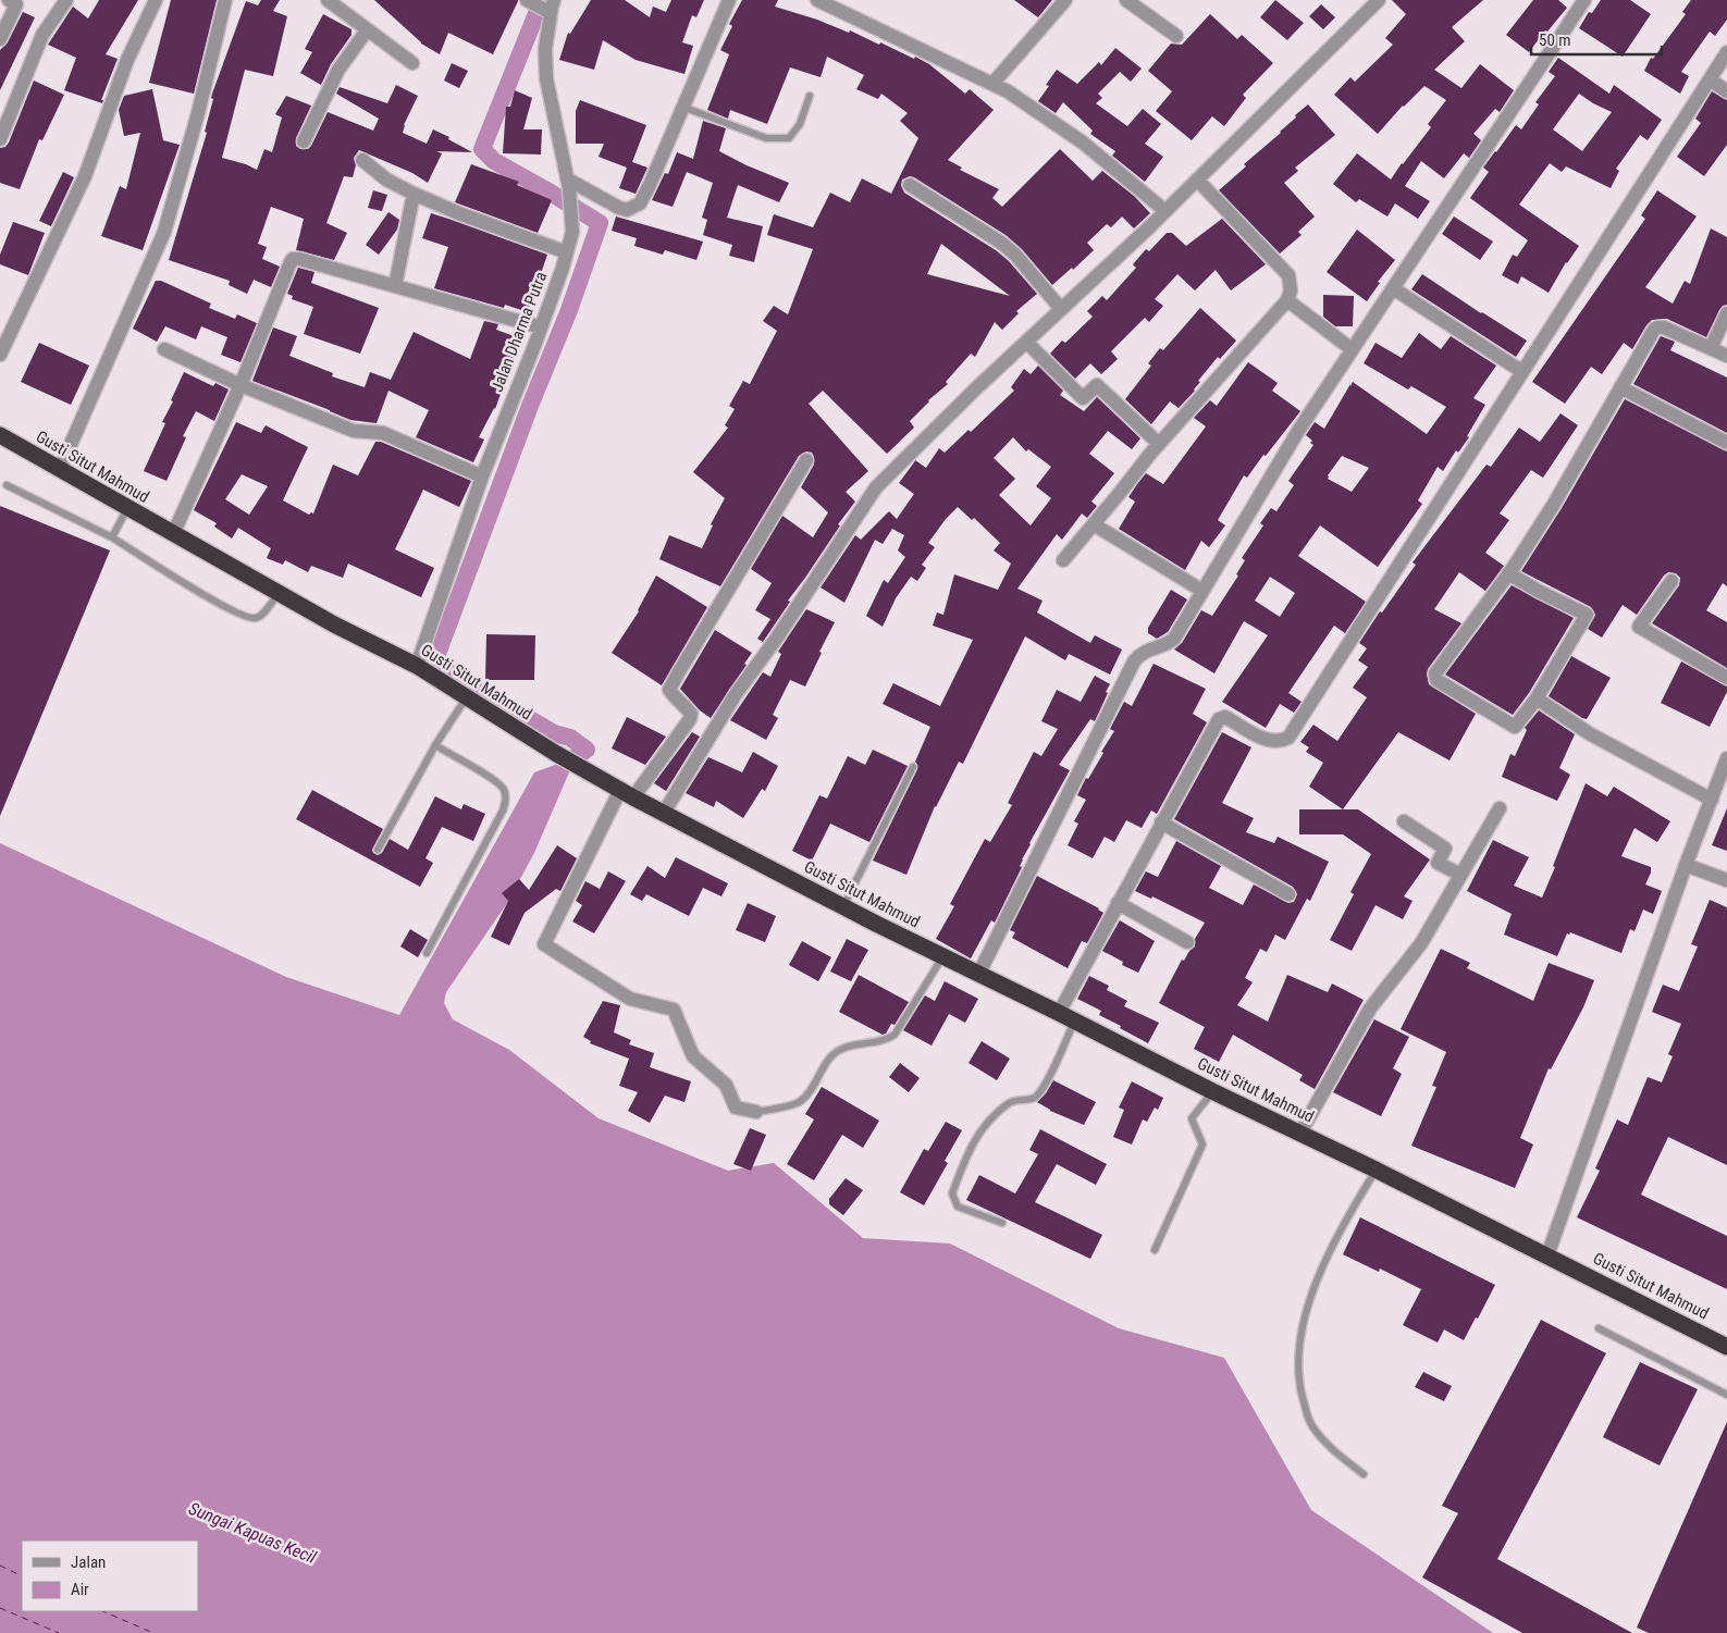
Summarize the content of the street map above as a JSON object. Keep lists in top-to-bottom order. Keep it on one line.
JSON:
{"streets":{"highway":["Gusti Situt Mahmud"],"street":["Jalan Dharma Putra"]},"crossings":[["Jalan Dharma Putra","Gusti Situt Mahmud"]],"water":["Sungai Kapuas Kecil"],"legend":["Jalan","Air"],"scale_bar":"50 m"}
